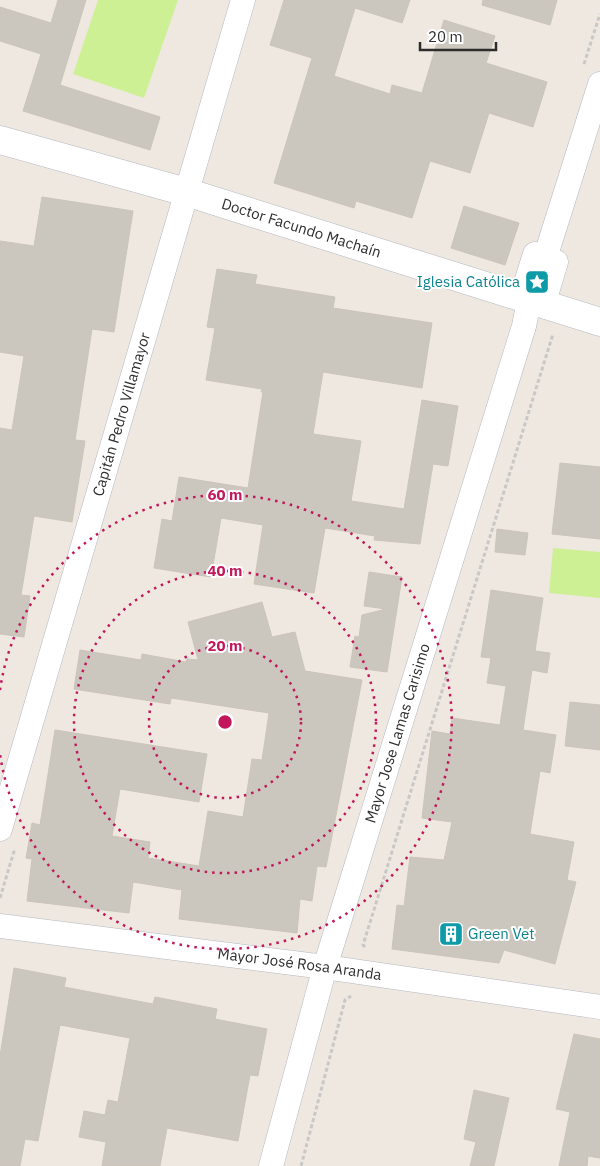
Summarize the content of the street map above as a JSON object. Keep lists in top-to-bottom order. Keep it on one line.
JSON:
{"streets":{"main road":["Doctor Facundo Machaín"],"street":["Capitán Pedro Villamayor","Mayor Jose Lamas Carisimo","Mayor José Rosa Aranda"]},"crossings":[["Doctor Facundo Machaín","Capitán Pedro Villamayor"],["Doctor Facundo Machaín","Mayor Jose Lamas Carisimo"],["Mayor Jose Lamas Carisimo","Mayor José Rosa Aranda"]],"places":{"place":["Iglesia Católica"],"building":["Green Vet"]},"scale_bar":"20 m","rings":["60 m","40 m","20 m"]}
